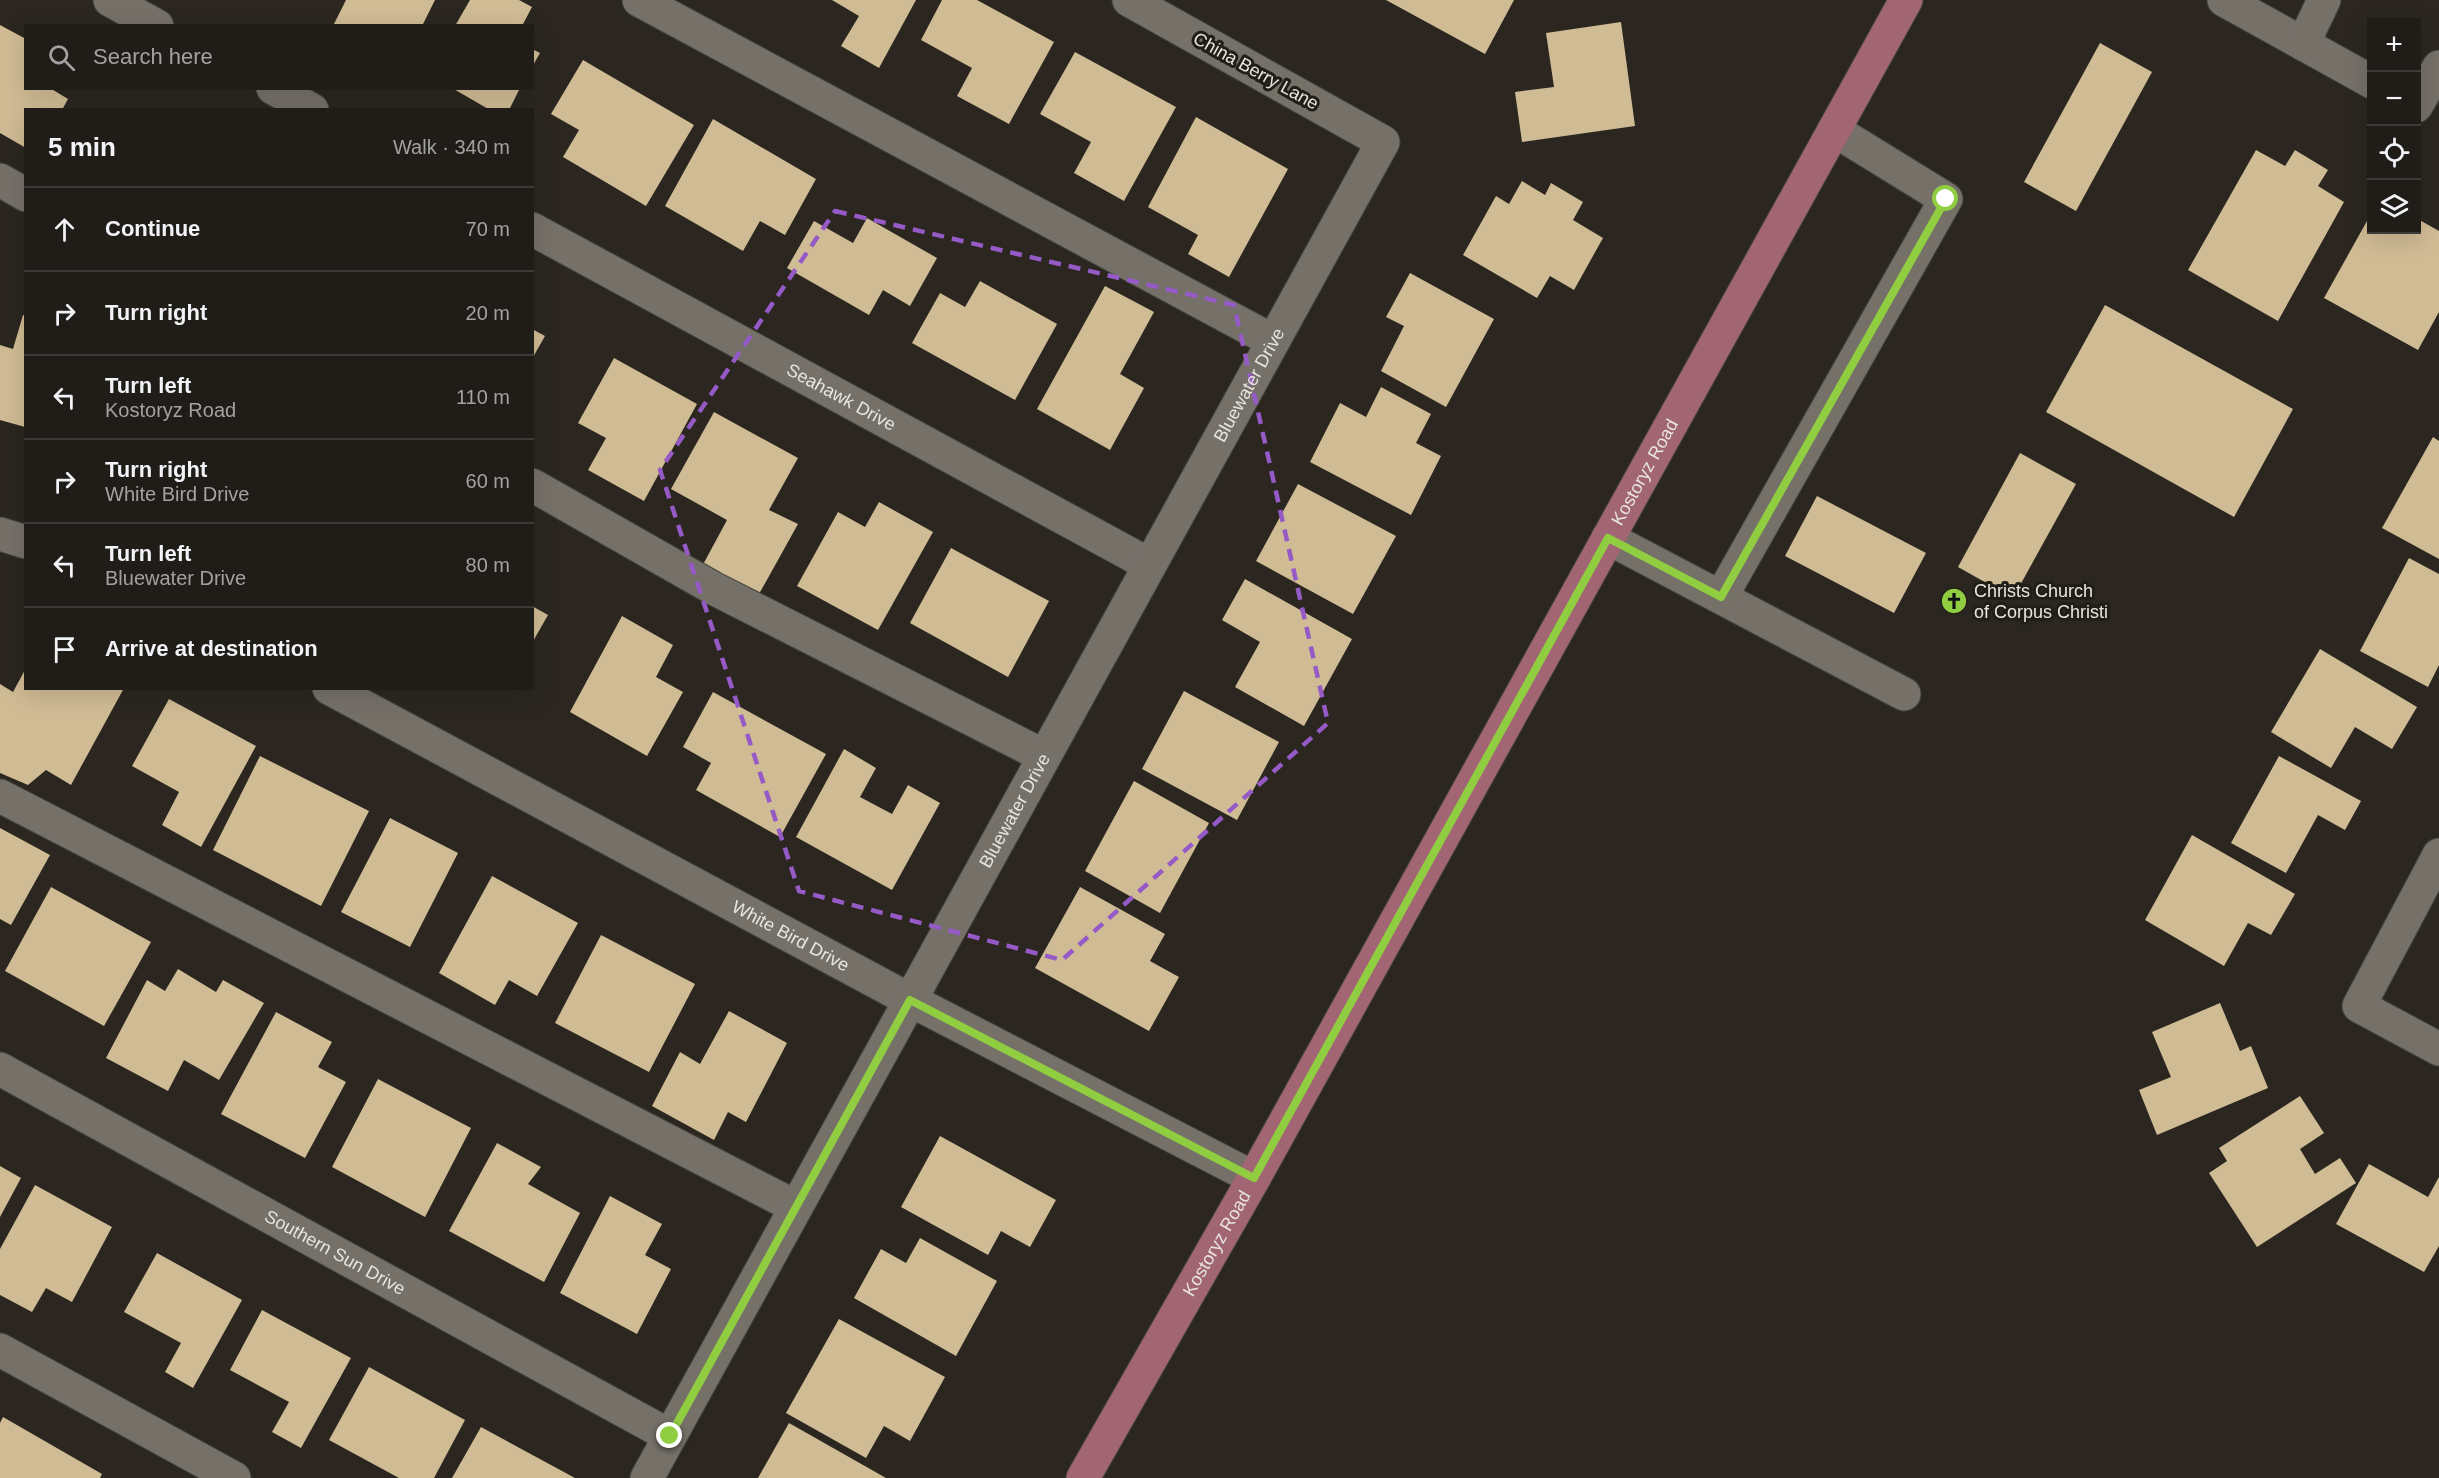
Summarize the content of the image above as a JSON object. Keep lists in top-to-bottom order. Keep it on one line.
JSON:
{"streets":{"main road":["Kostoryz Road"],"street":["China Berry Lane","Bluewater Drive","Seahawk Drive","White Bird Drive","Southern Sun Drive"]},"crossings":[["China Berry Lane","Bluewater Drive"],["Bluewater Drive","Seahawk Drive"],["Bluewater Drive","White Bird Drive"],["Bluewater Drive","Southern Sun Drive"],["Kostoryz Road","White Bird Drive"]],"places":{"church":["Christs Church of Corpus Christi"]},"page":{"map_buttons":["+","−"],"search":"Search here","heading":["5 min","Walk · 340 m"],"list":[["Continue","70 m"],["Turn right","20 m"],["Turn left","Kostoryz Road","110 m"],["Turn right","White Bird Drive","60 m"],["Turn left","Bluewater Drive","80 m"],"Arrive at destination"]}}
